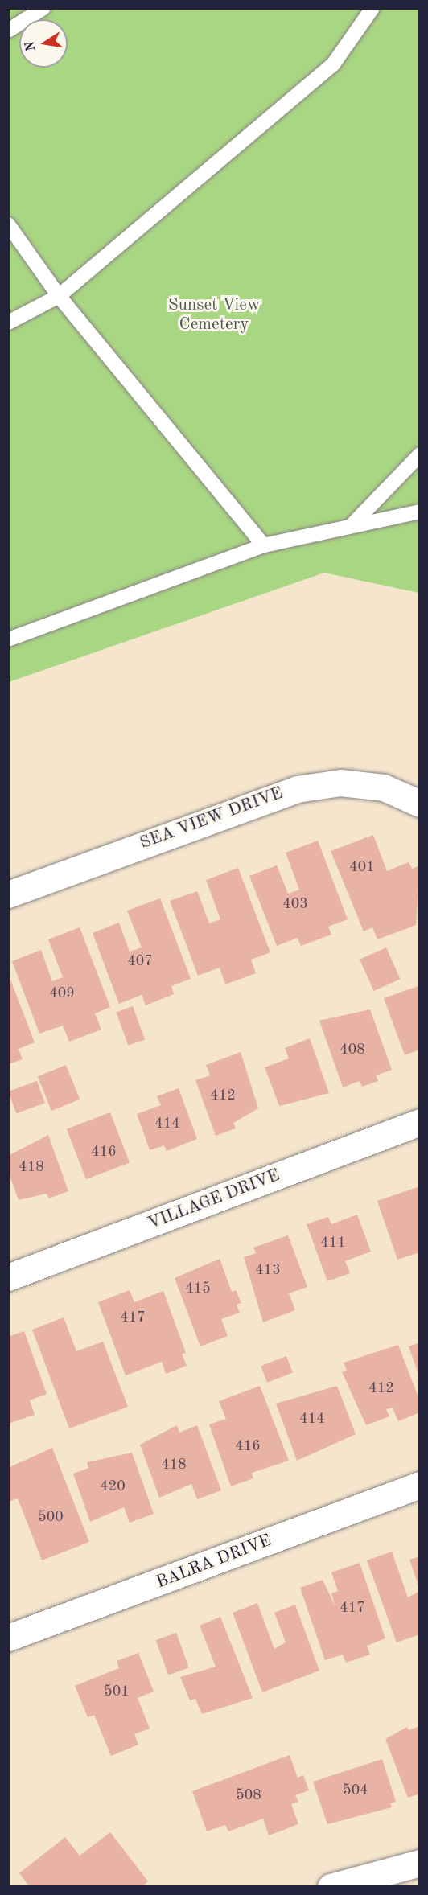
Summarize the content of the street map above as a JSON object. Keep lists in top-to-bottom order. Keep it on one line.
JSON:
{"streets":{"street":["SEA VIEW DRIVE","VILLAGE DRIVE","BALRA DRIVE"]},"parks":["Sunset View Cemetery"],"house_numbers":["401","403","407","409","408","412","414","416","418","411","413","415","417","412","414","416","418","420","500","417","501","504","508"],"north":"left"}
